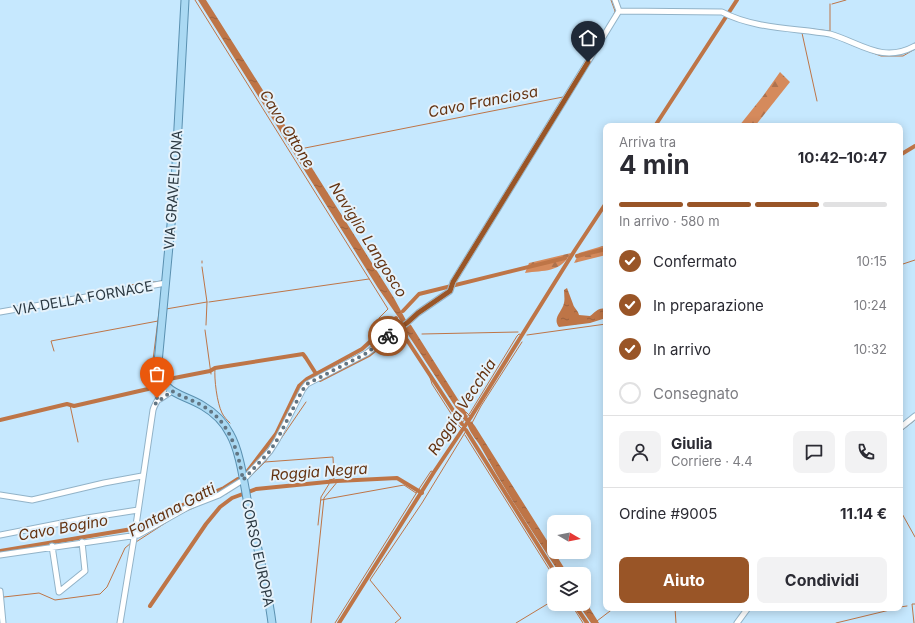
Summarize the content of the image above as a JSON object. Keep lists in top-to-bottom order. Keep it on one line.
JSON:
{"streets":{"main road":["VIA GRAVELLONA","CORSO EUROPA"],"street":["VIA DELLA FORNACE"]},"crossings":[["VIA GRAVELLONA","VIA DELLA FORNACE"],["VIA GRAVELLONA","CORSO EUROPA"]],"water":["Cavo Franciosa","Cavo Ottone","Naviglio Langosco","Roggia Vecchia","Roggia Negra","Fontana Gatti","Cavo Bogino"],"north":"right","page":{"heading":["4 min","Arriva tra","10:42–10:47"],"panel":["Giulia","Corriere · 4.4","Ordine #9005","11.14 €"],"bar":"In arrivo · 580 m","list":[["Confermato","10:15"],["In preparazione","10:24"],["In arrivo","10:32"],"Consegnato"],"buttons":["Aiuto","Condividi"]}}
